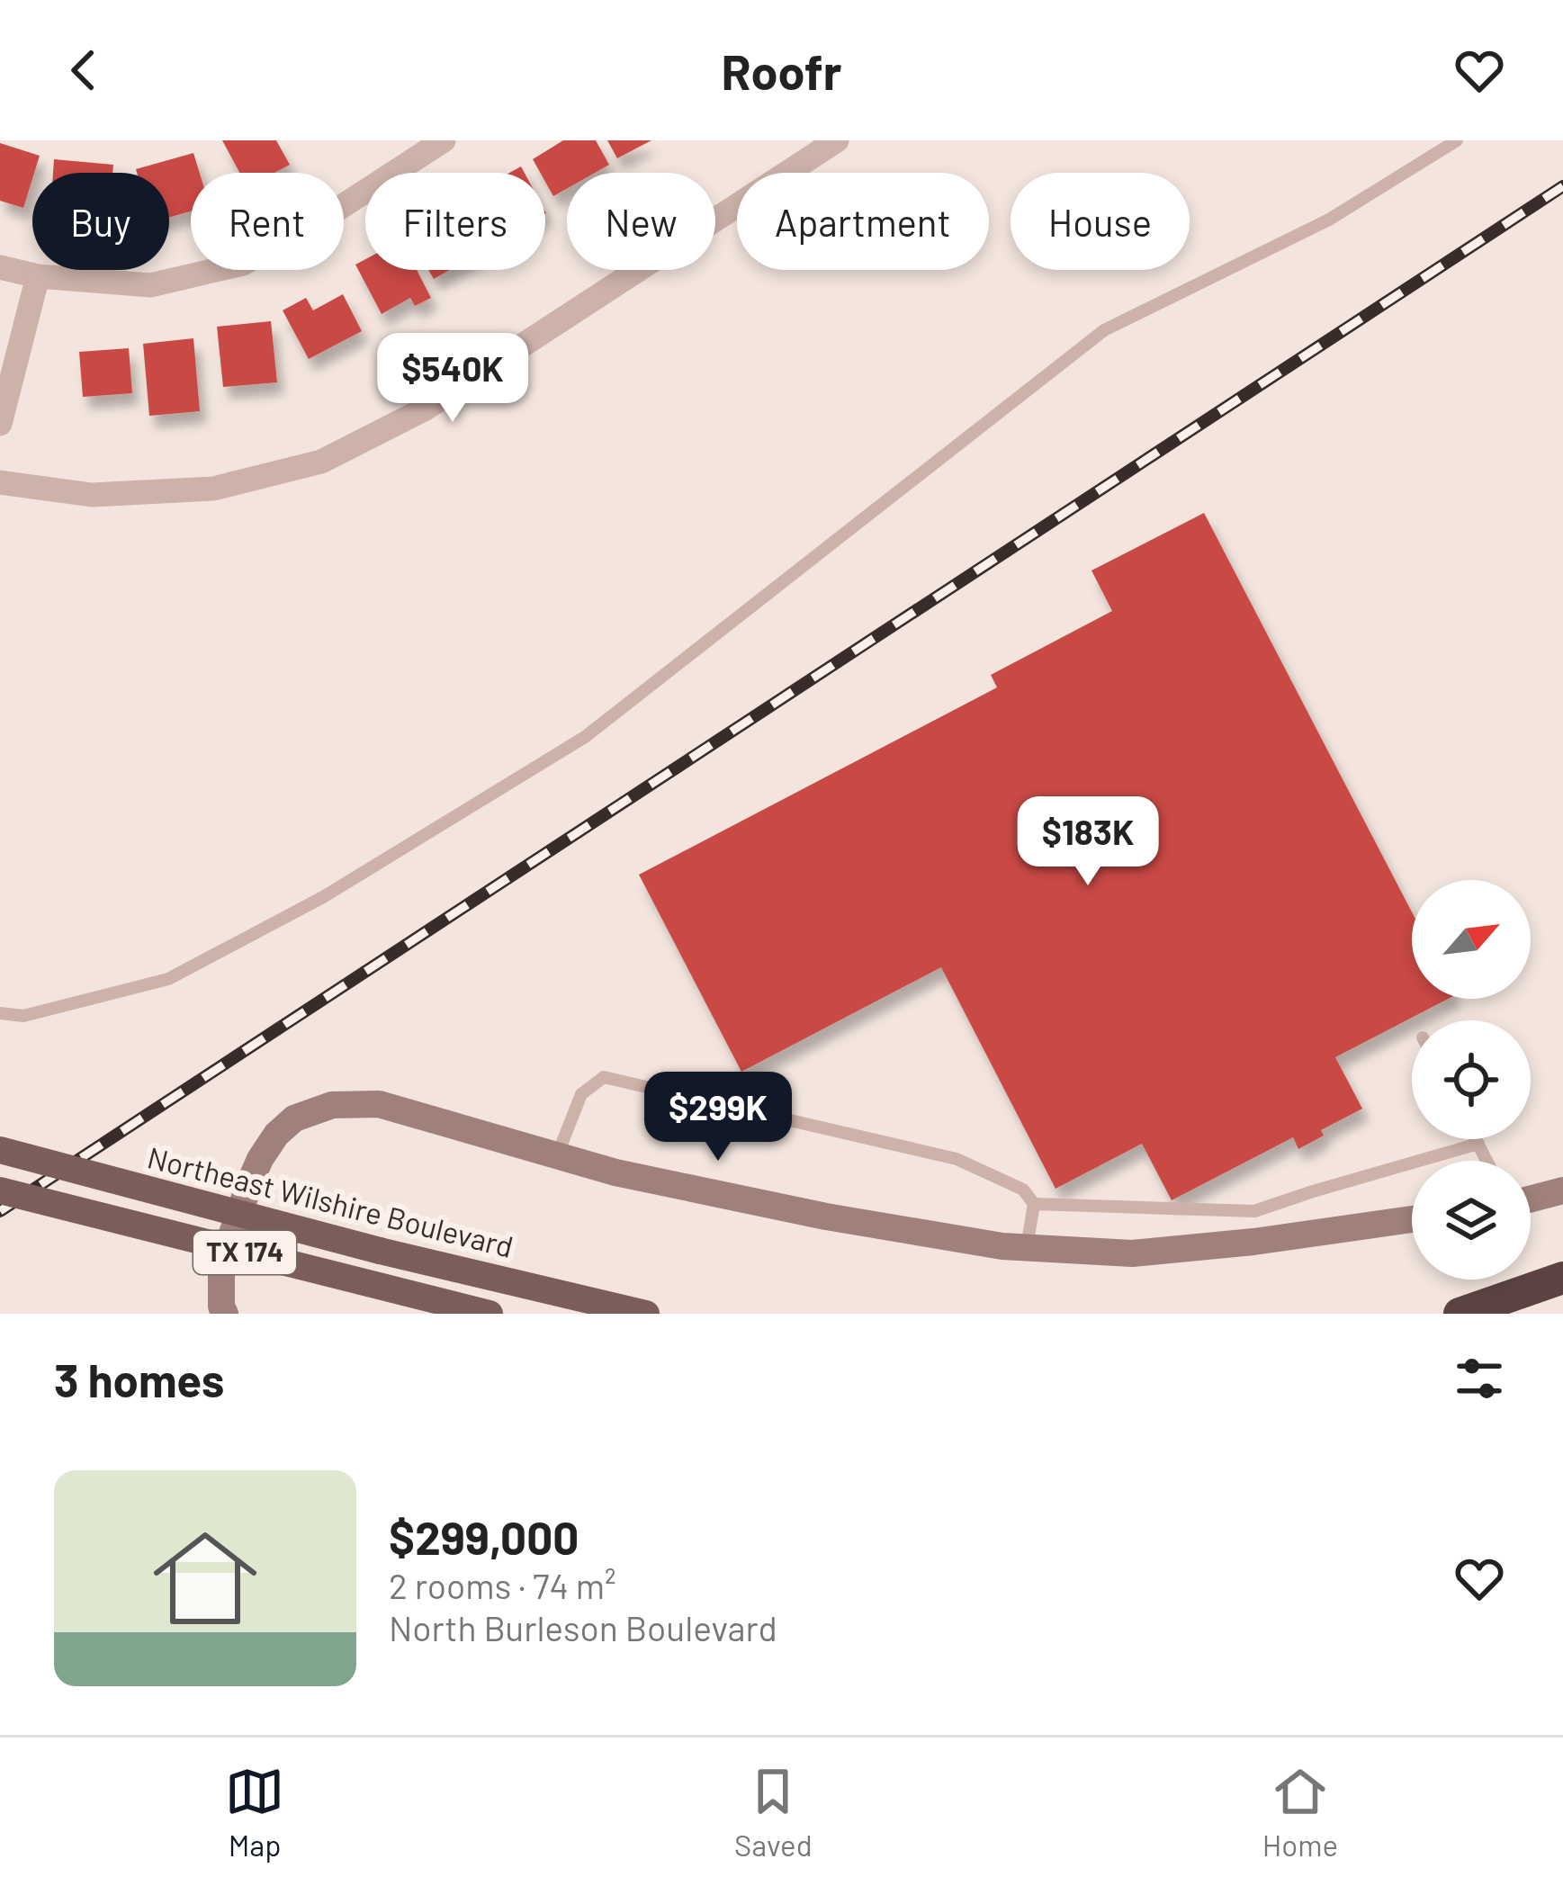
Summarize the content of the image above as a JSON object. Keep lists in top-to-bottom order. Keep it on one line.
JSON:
{"streets":{"main road":["Northeast Wilshire Boulevard","TX 174"]},"north":"top right","page":{"header":"Roofr","chip":["Buy","Rent","Filters","New","Apartment","House"],"price":["$540K","$183K","$299K"],"heading":"3 homes","list":[{"name":"$299,000","note":"2 rooms · 74 m² · North Burleson Boulevard"}],"tabs":["Map","Saved","Home"]}}
